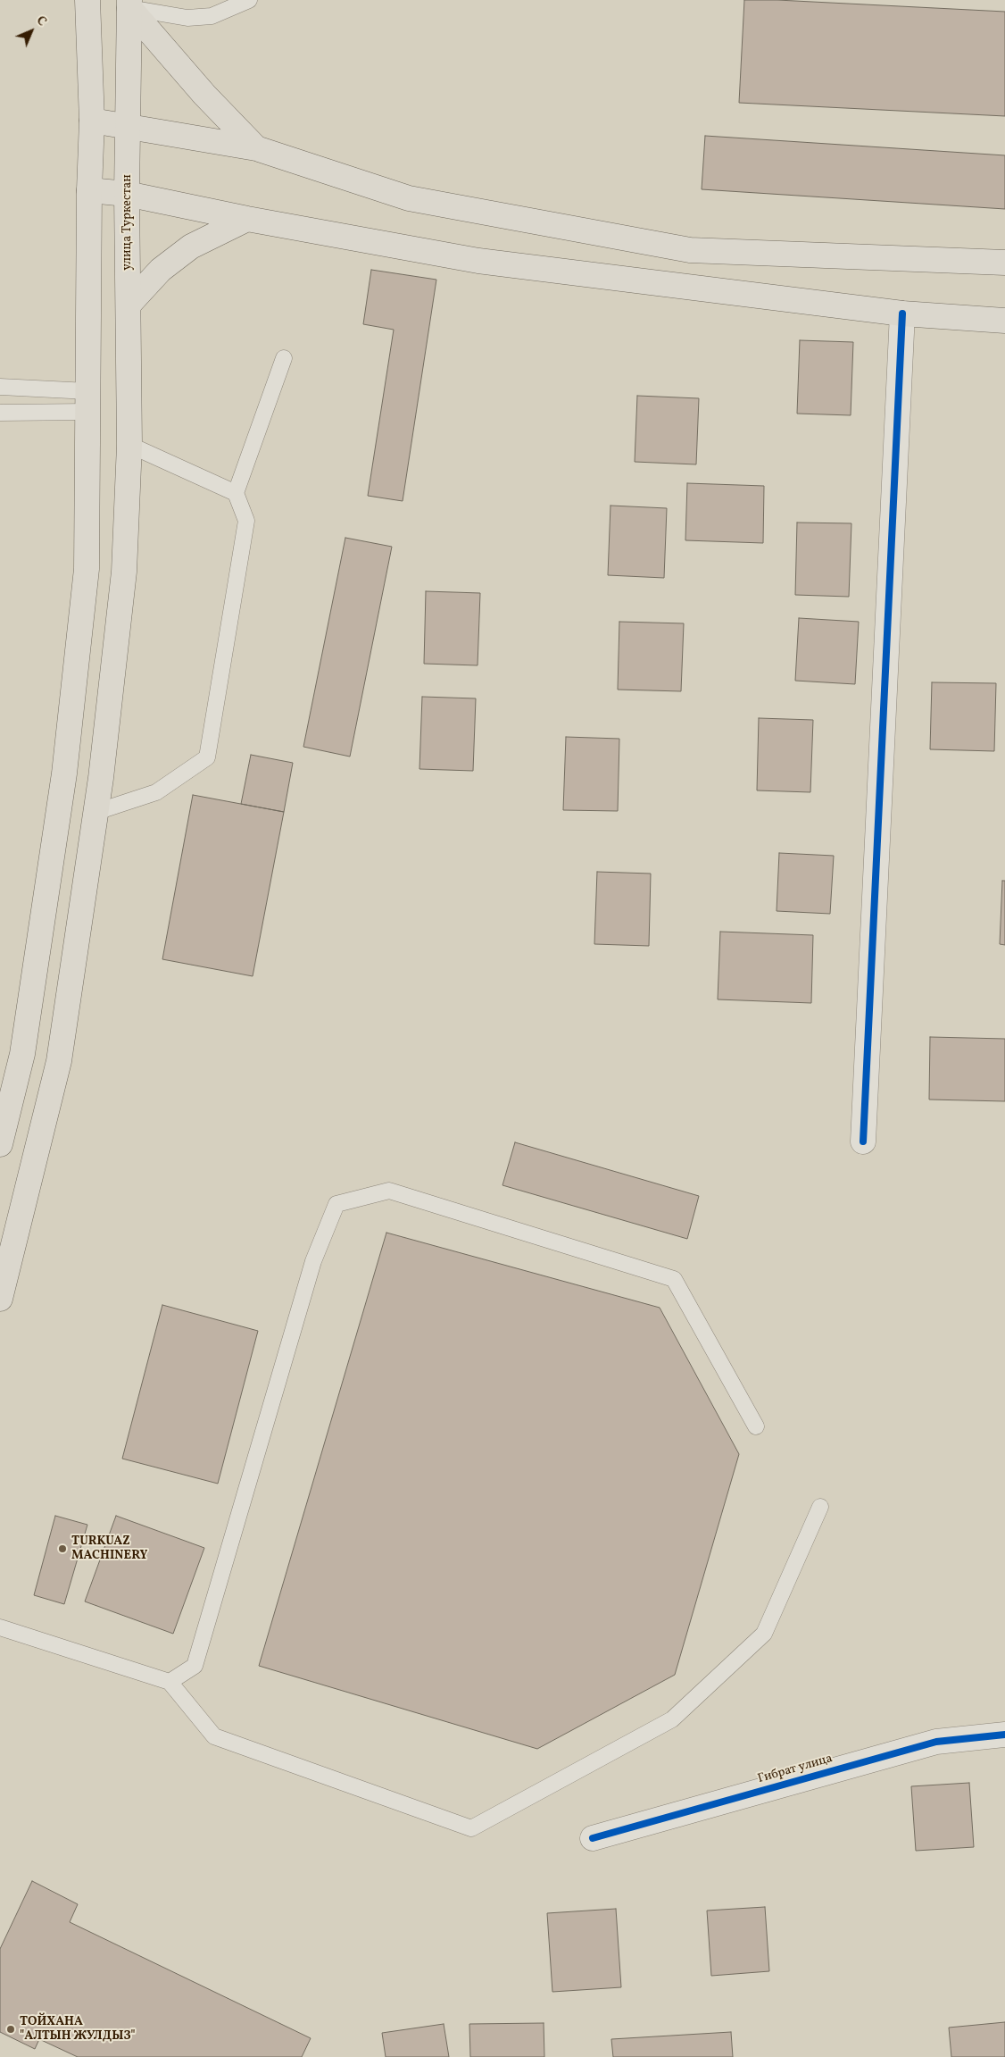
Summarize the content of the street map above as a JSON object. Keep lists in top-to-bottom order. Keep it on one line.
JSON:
{"streets":{"main road":["улица Туркестан"],"street":["Гибрат улица"]},"places":["TURKUAZ MACHINERY","ТОЙХАНА \"АЛТЫН ЖУЛДЫЗ\""],"north":"top right"}
